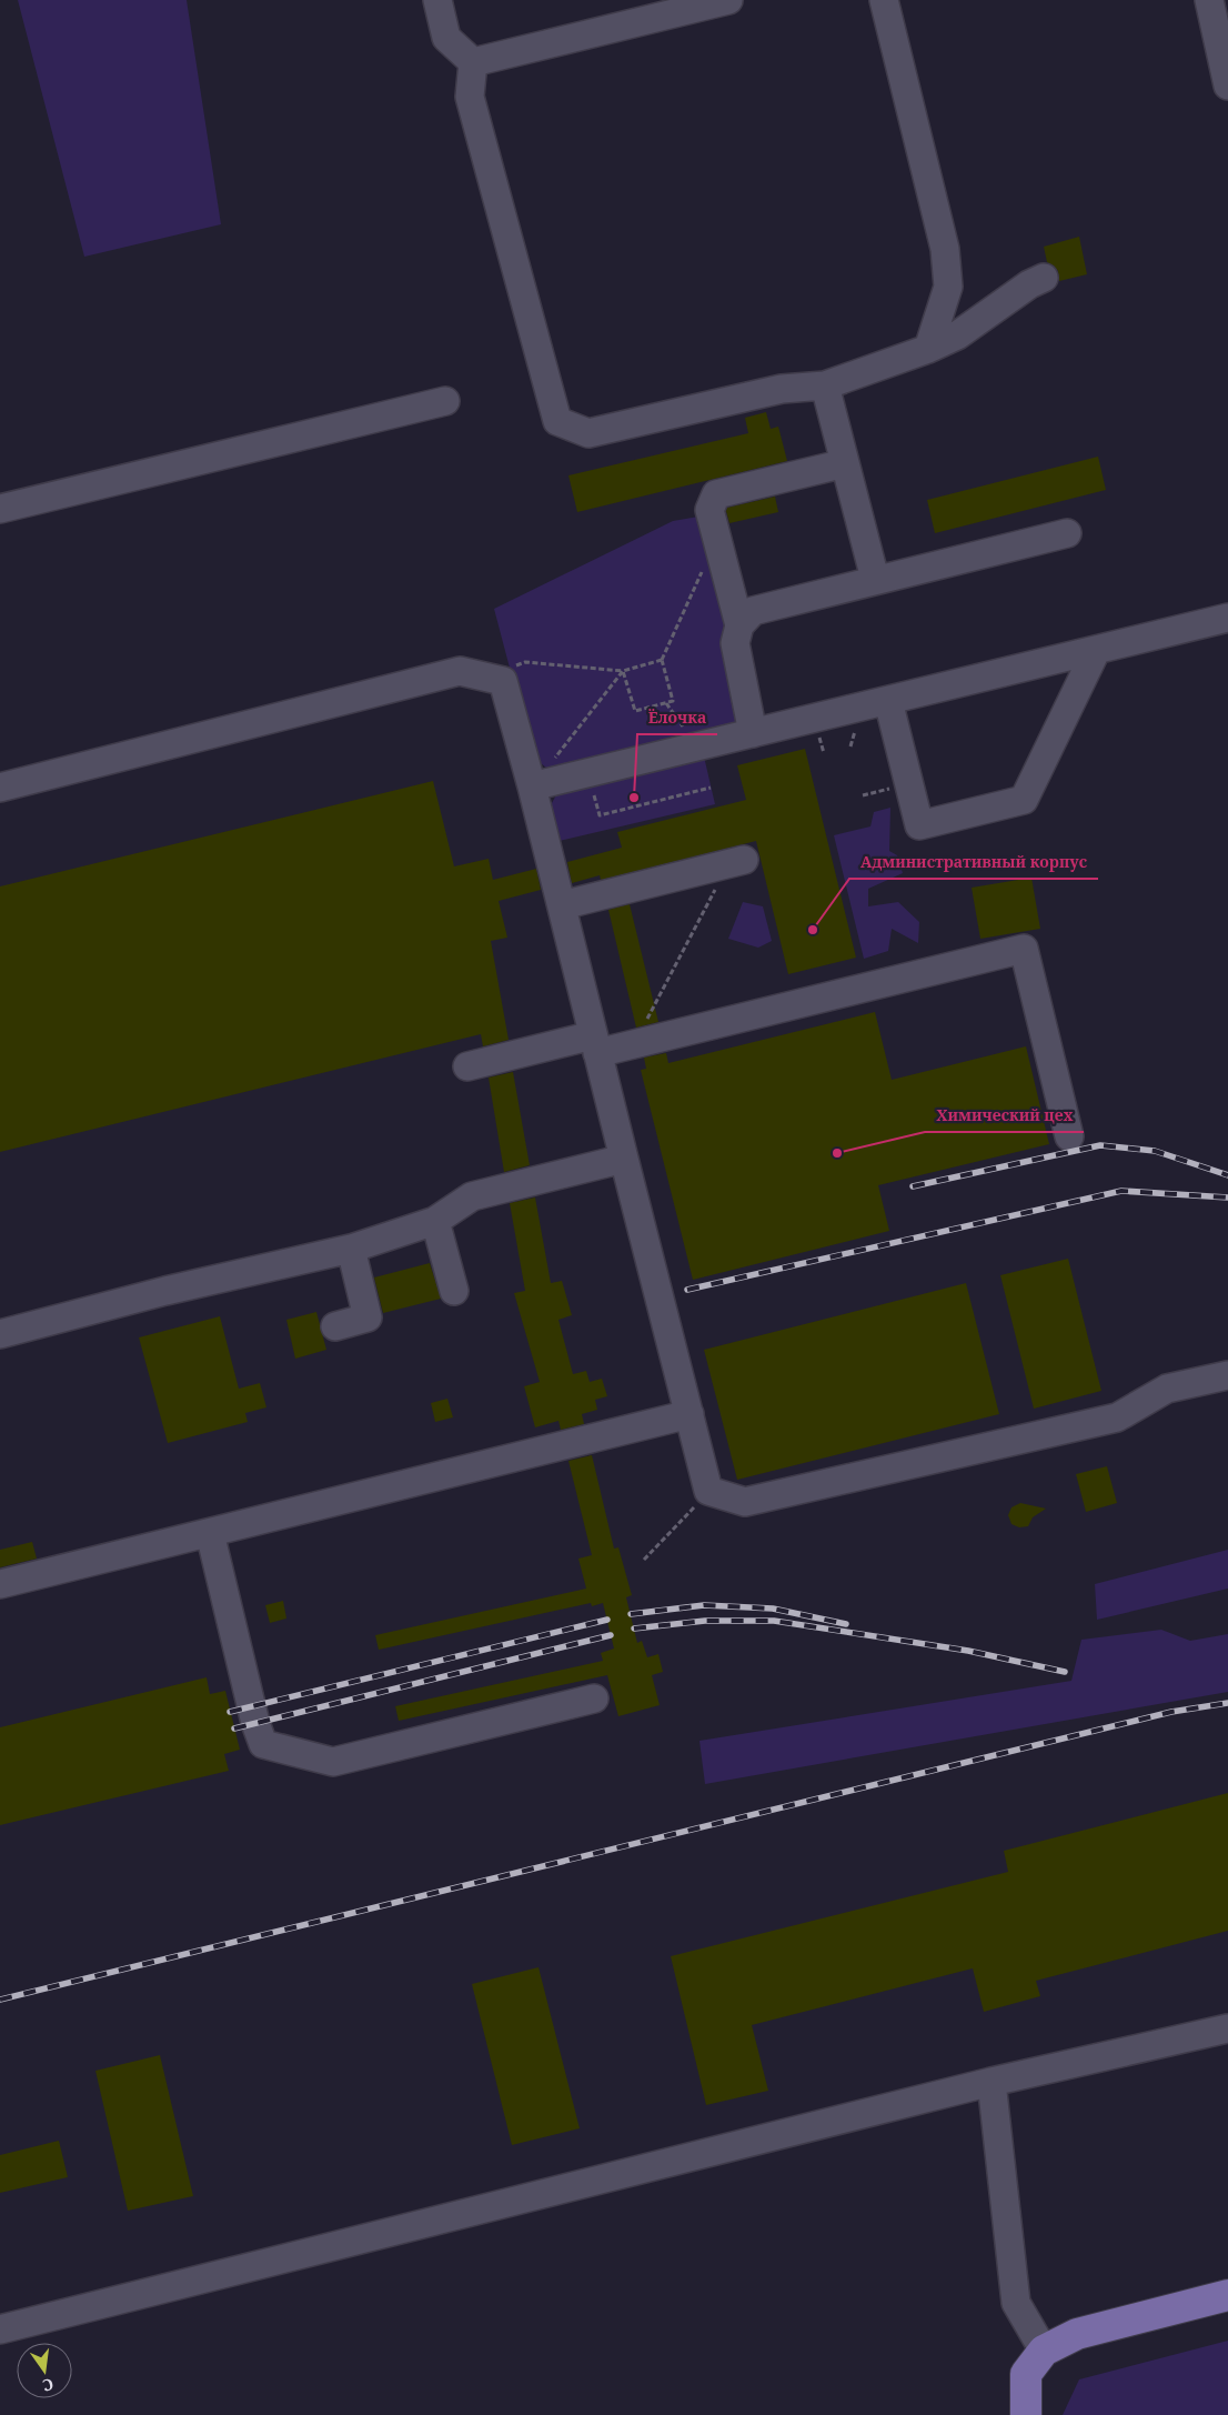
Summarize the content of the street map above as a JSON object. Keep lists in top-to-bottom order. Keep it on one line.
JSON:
{"places":["Ёлочка","Административный корпус","Химический цех"],"north":"bottom"}
